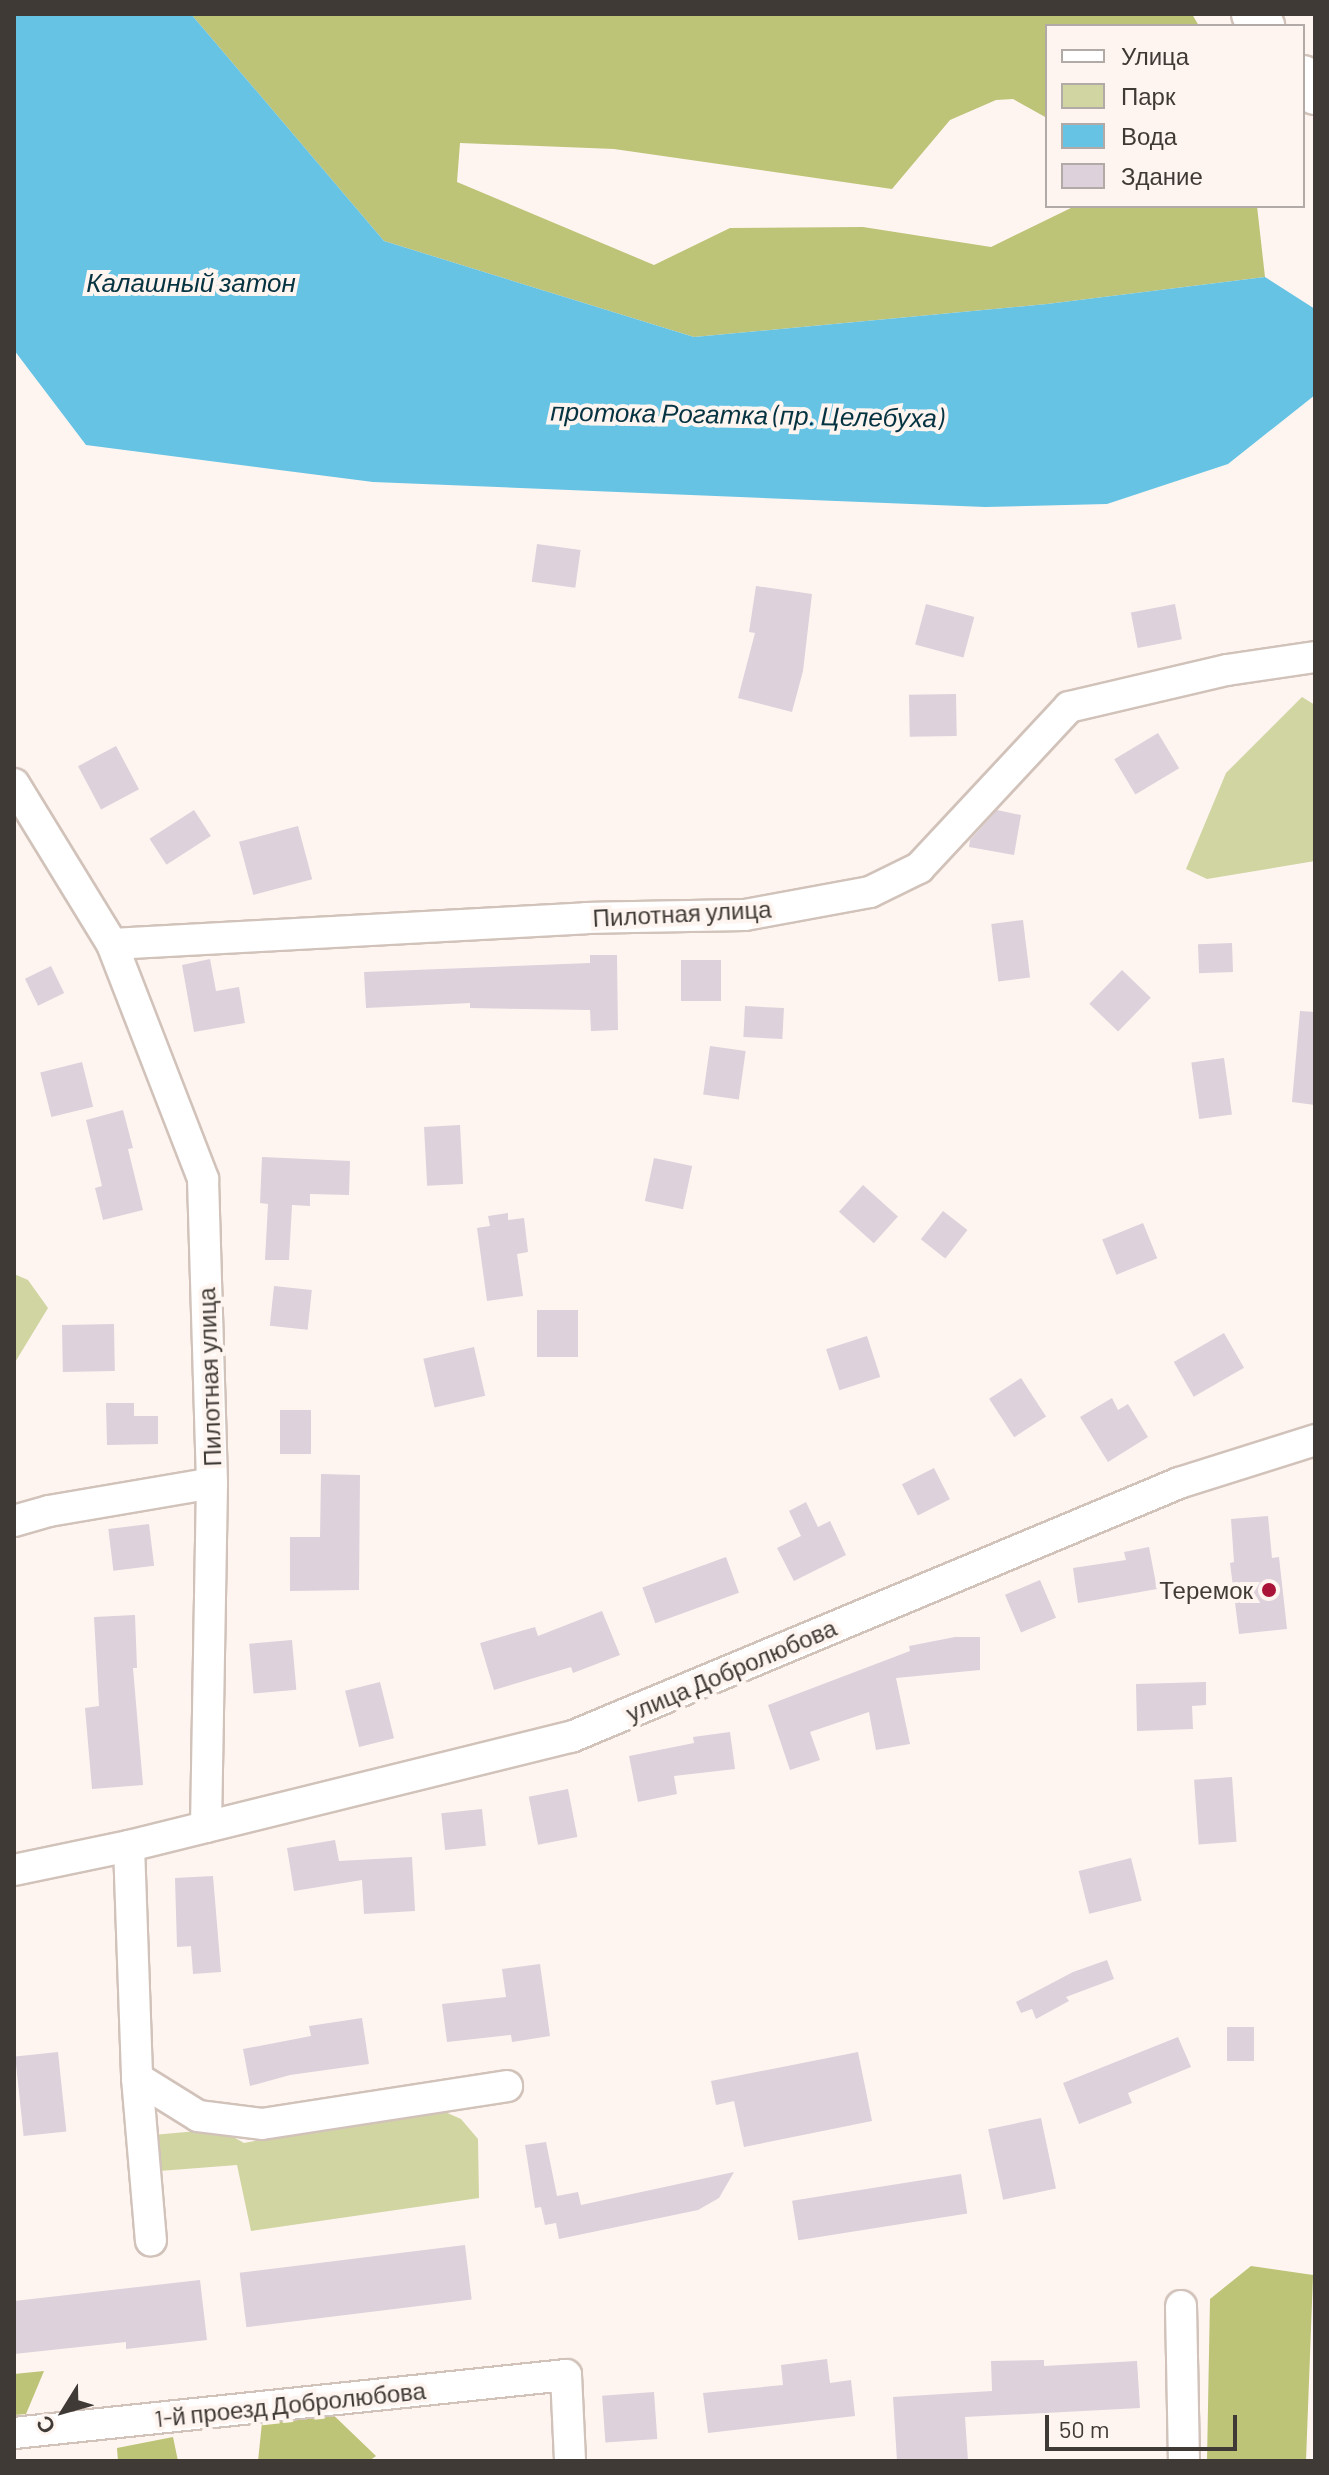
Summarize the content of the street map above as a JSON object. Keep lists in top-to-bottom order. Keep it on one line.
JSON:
{"streets":{"street":["Пилотная улица","улица Добролюбова","1-й проезд Добролюбова"]},"crossings":[["Пилотная улица","улица Добролюбова"]],"water":["Калашный затон","протока Рогатка (пр. Целебуха)"],"places":["Теремок"],"legend":["Улица","Парк","Вода","Здание"],"scale_bar":"50 m","north":"bottom left"}
